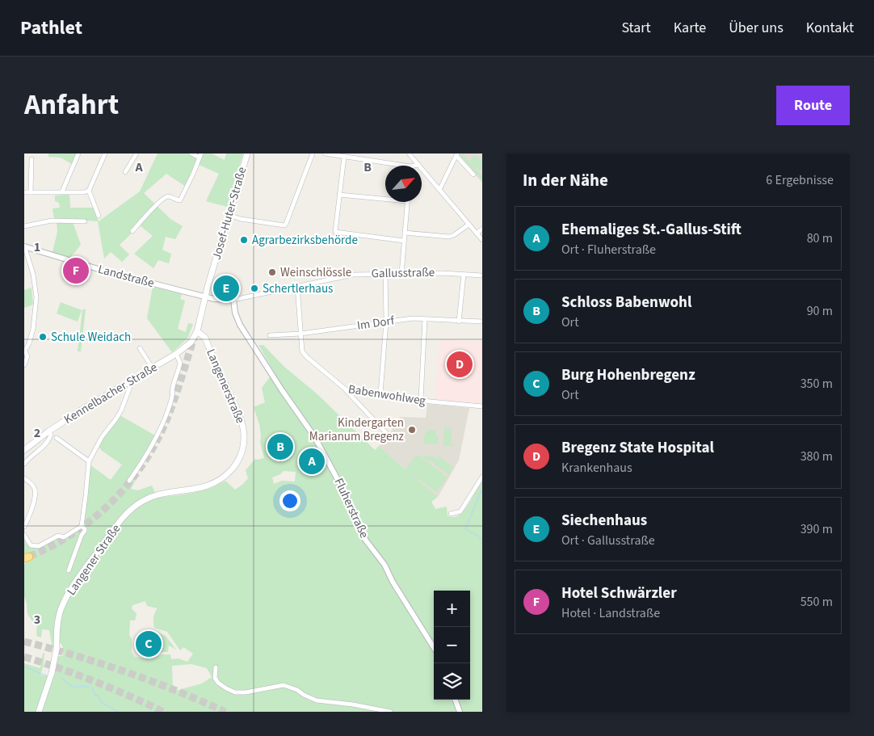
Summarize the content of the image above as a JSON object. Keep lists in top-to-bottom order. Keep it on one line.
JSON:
{"streets":{"main road":["Josef-Huter-Straße","Langenerstraße","Kennelbacher Straße","Langener Straße"],"street":["Gallusstraße","Landstraße","Im Dorf","Babenwohlweg","Fluherstraße"]},"crossings":[["Josef-Huter-Straße","Gallusstraße"],["Josef-Huter-Straße","Landstraße"],["Gallusstraße","Landstraße"],["Gallusstraße","Fluherstraße"],["Im Dorf","Babenwohlweg"],["Langenerstraße","Kennelbacher Straße"],["Langenerstraße","Langener Straße"]],"places":["Agrarbezirksbehörde","Weinschlössle","Schertlerhaus","Schule Weidach","Kindergarten Marianum Bregenz"],"north":"top right","page":{"header":"Pathlet","nav":["Start","Karte","Über uns","Kontakt"],"title":"Anfahrt","buttons":"Route","heading":["In der Nähe","6 Ergebnisse"],"list":[{"mark":"A","name":"Ehemaliges St.-Gallus-Stift","note":"Ort · Fluherstraße","value":"80 m"},{"mark":"B","name":"Schloss Babenwohl","note":"Ort","value":"90 m"},{"mark":"C","name":"Burg Hohenbregenz","note":"Ort","value":"350 m"},{"mark":"D","name":"Bregenz State Hospital","note":"Krankenhaus","value":"380 m"},{"mark":"E","name":"Siechenhaus","note":"Ort · Gallusstraße","value":"390 m"},{"mark":"F","name":"Hotel Schwärzler","note":"Hotel · Landstraße","value":"550 m"}],"pins":["F","E","D","B","A","C"],"map_buttons":["+","−"]},"grid":{"columns":["A","B"],"rows":["1","2","3"]}}
